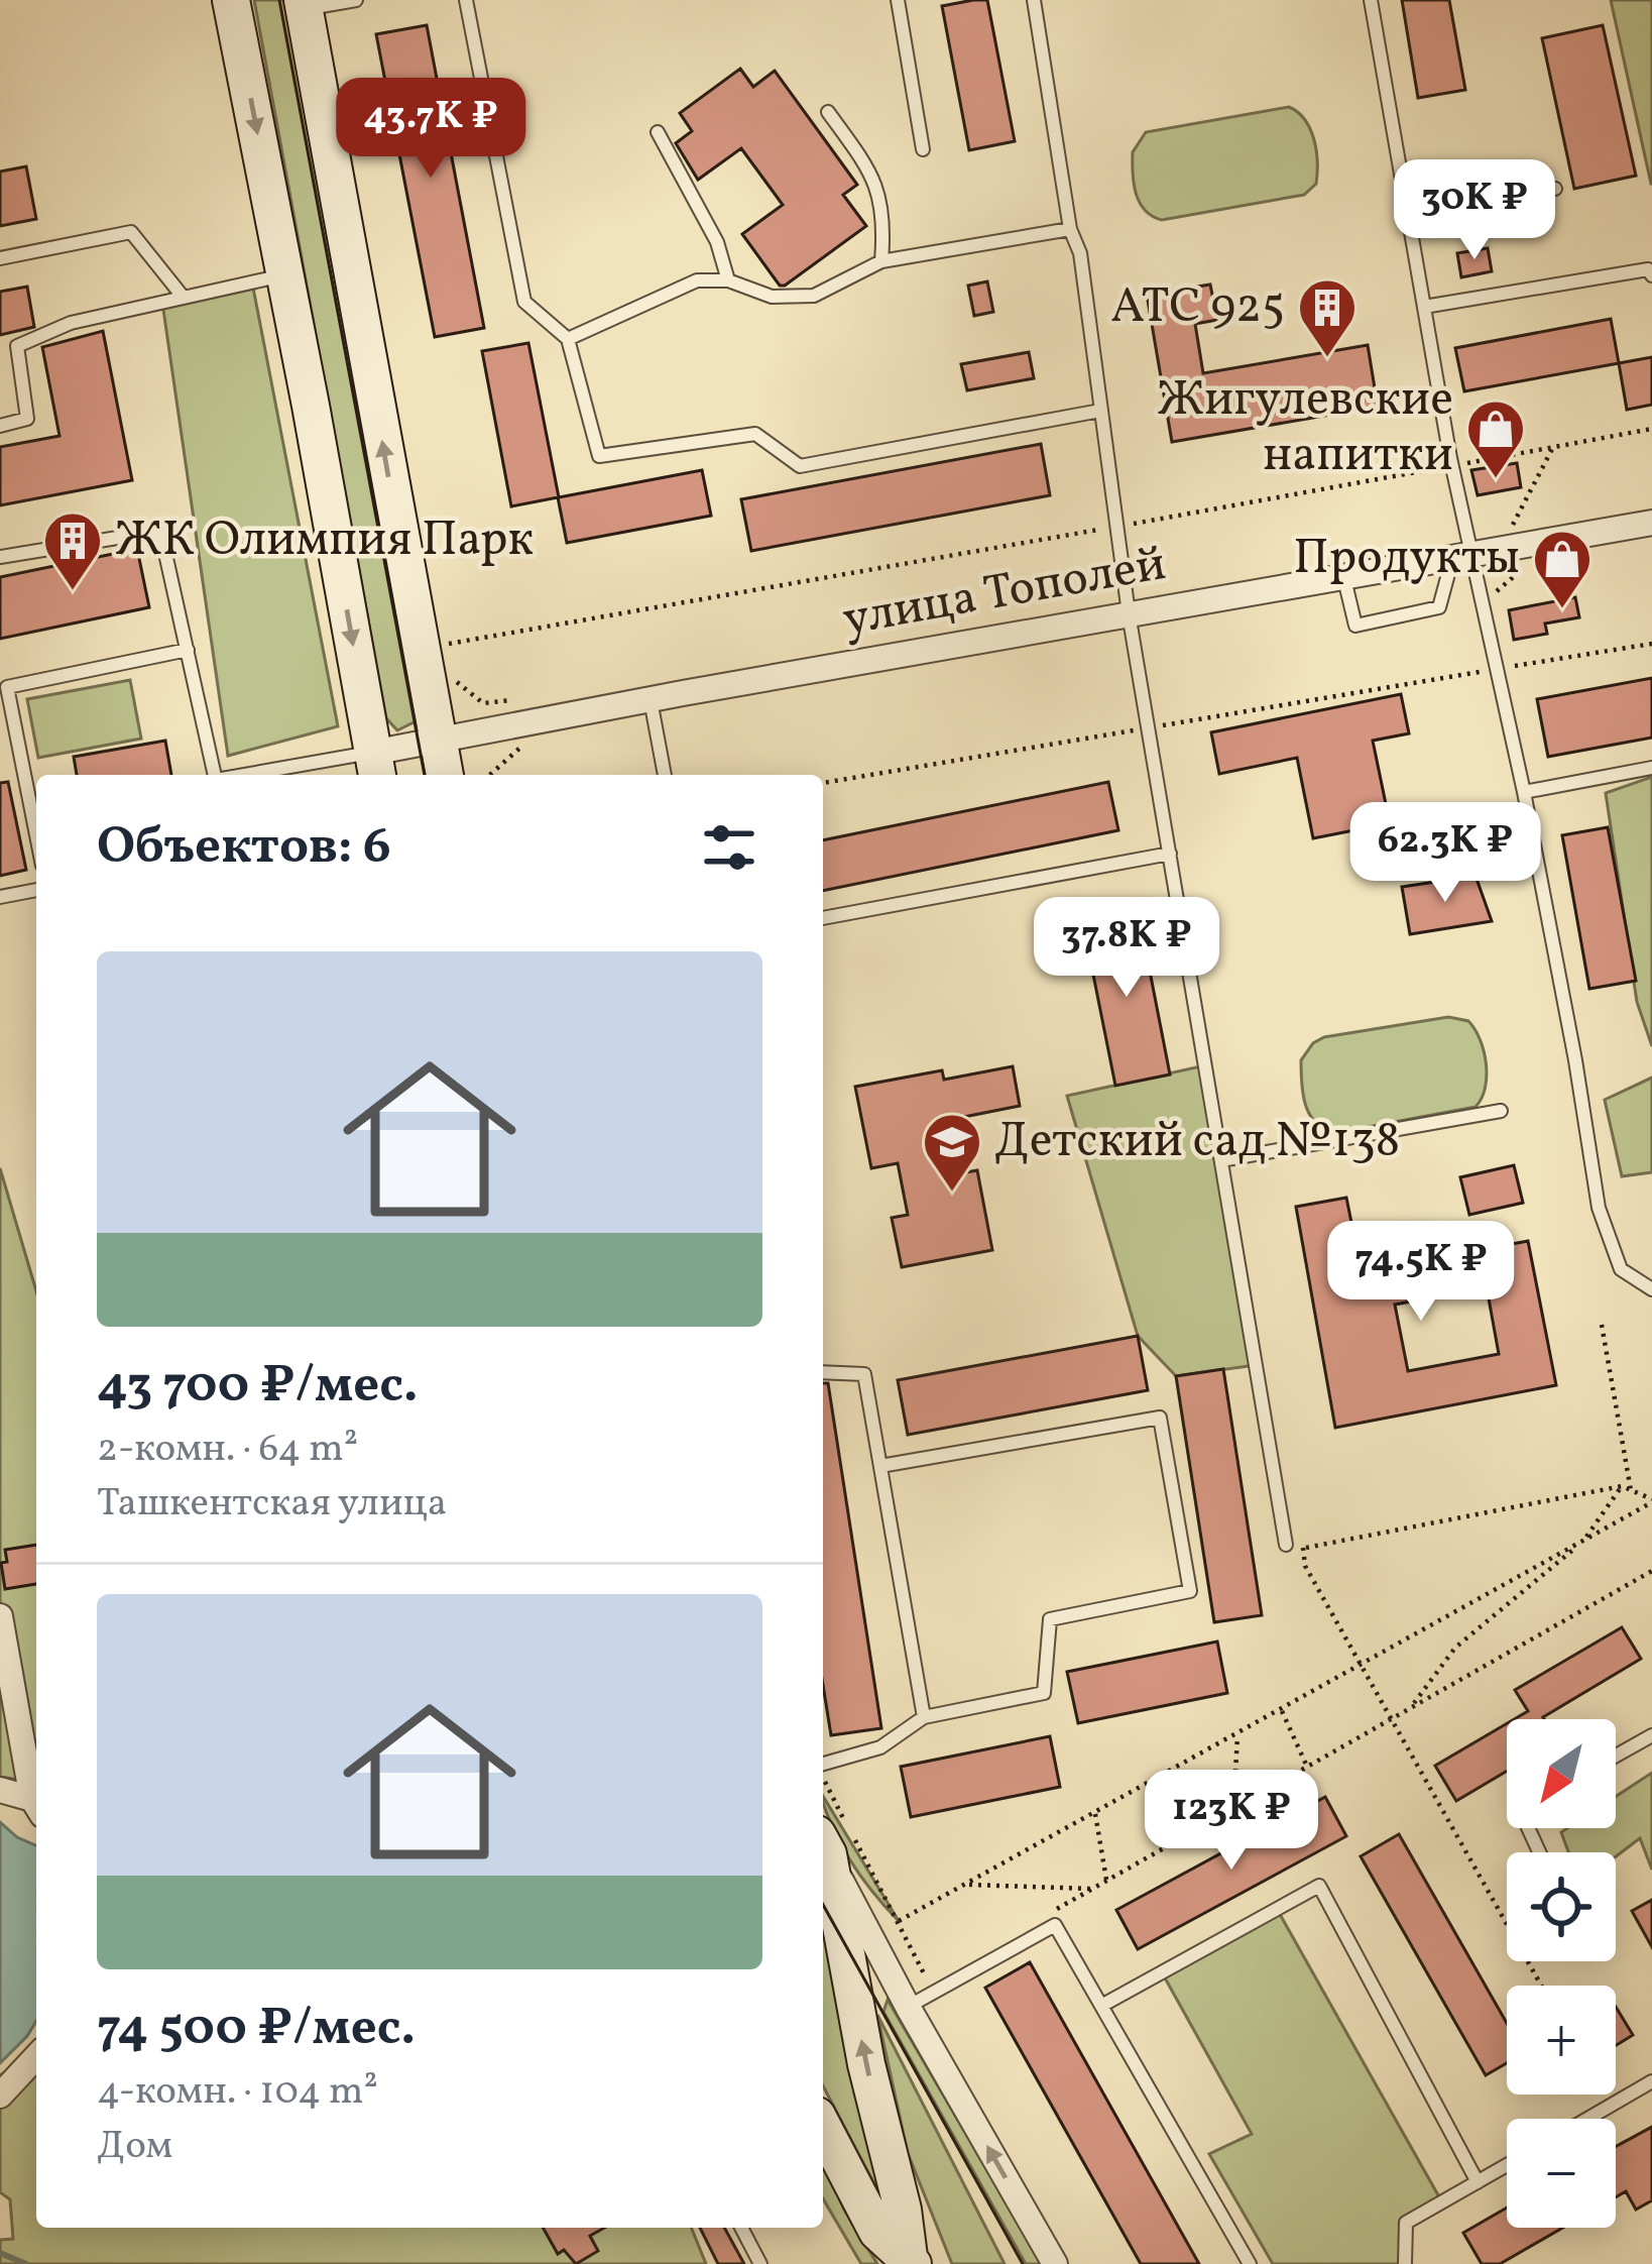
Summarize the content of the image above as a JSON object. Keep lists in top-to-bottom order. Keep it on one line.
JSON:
{"streets":{"street":["улица Тополей"]},"places":{"building":["АТС 925","ЖК Олимпия Парк"],"shop":["Жигулевские напитки","Продукты"],"school or university":["Детский сад №138"]},"north":"bottom left","page":{"price":["43.7K ₽","30K ₽","62.3K ₽","37.8K ₽","74.5K ₽","123K ₽"],"heading":"Объектов: 6","list":[{"name":"43 700 ₽/мес.","note":"2-комн. · 64 m² · Ташкентская улица"},{"name":"74 500 ₽/мес.","note":"4-комн. · 104 m² · Дом"}],"map_buttons":["+","−"]}}
